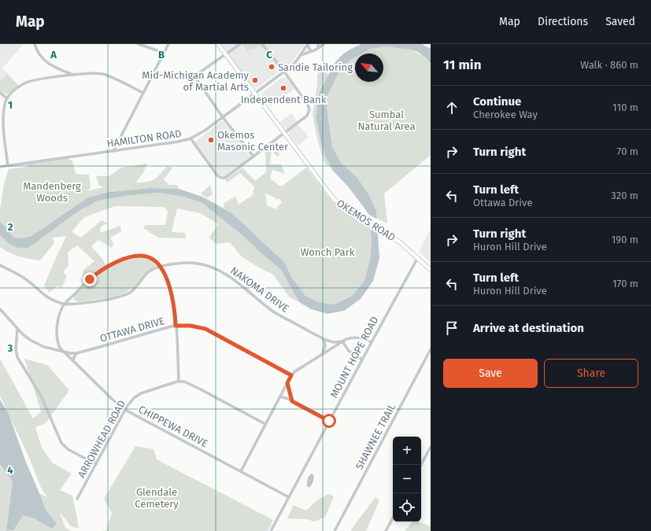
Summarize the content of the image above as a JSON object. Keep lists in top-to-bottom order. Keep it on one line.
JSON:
{"streets":{"main road":["OKEMOS ROAD"],"street":["HAMILTON ROAD","NAKOMA DRIVE","OTTAWA DRIVE","MOUNT HOPE ROAD","CHIPPEWA DRIVE","SHAWNEE TRAIL","ARROWHEAD ROAD"]},"crossings":[["HAMILTON ROAD","OKEMOS ROAD"],["OKEMOS ROAD","MOUNT HOPE ROAD"],["OTTAWA DRIVE","CHIPPEWA DRIVE"],["MOUNT HOPE ROAD","CHIPPEWA DRIVE"],["CHIPPEWA DRIVE","ARROWHEAD ROAD"]],"parks":["Sumbal Natural Area","Mandenberg Woods","Wonch Park","Glendale Cemetery"],"places":["Sandie Tailoring","Mid-Michigan Academy of Martial Arts","Independent Bank","Okemos Masonic Center"],"north":"top left","page":{"header":"Map","nav":["Map","Directions","Saved"],"heading":["11 min","Walk · 860 m"],"list":[["Continue","Cherokee Way","110 m"],["Turn right","70 m"],["Turn left","Ottawa Drive","320 m"],["Turn right","Huron Hill Drive","190 m"],["Turn left","Huron Hill Drive","170 m"],"Arrive at destination"],"buttons":["Save","Share"],"map_buttons":["+","−"]},"grid":{"columns":["A","B","C"],"rows":["1","2","3","4"]}}
